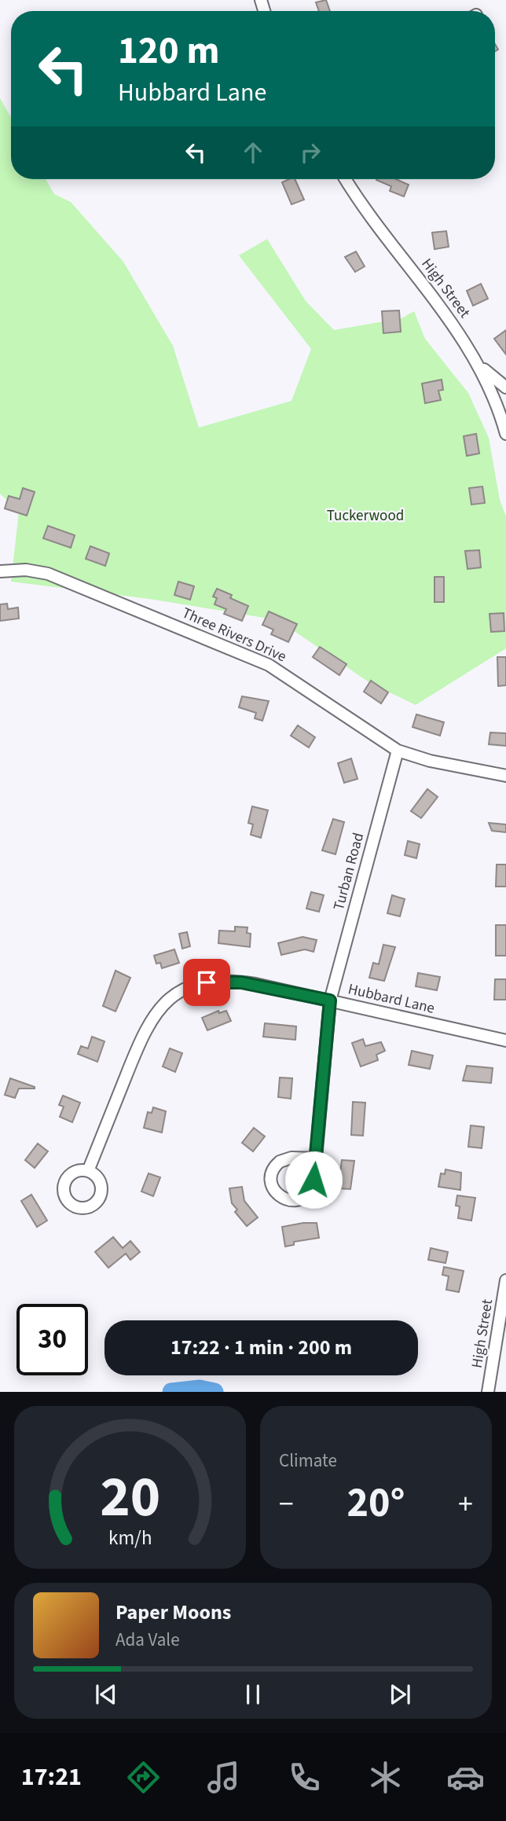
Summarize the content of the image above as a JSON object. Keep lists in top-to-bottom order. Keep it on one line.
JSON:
{"streets":{"street":["High Street","Three Rivers Drive","Turban Road","Hubbard Lane"]},"crossings":[["Three Rivers Drive","Turban Road"],["Turban Road","Hubbard Lane"]],"parks":["Tuckerwood"],"page":{"turn":["120 m","Hubbard Lane"],"limit":"30","trip":"17:22 · 1 min · 200 m","tile":"Climate","heat":["−","20°","+"],"song":["Paper Moons","Ada Vale"],"tabs":"17:21","gauge":["20","km/h"]}}
